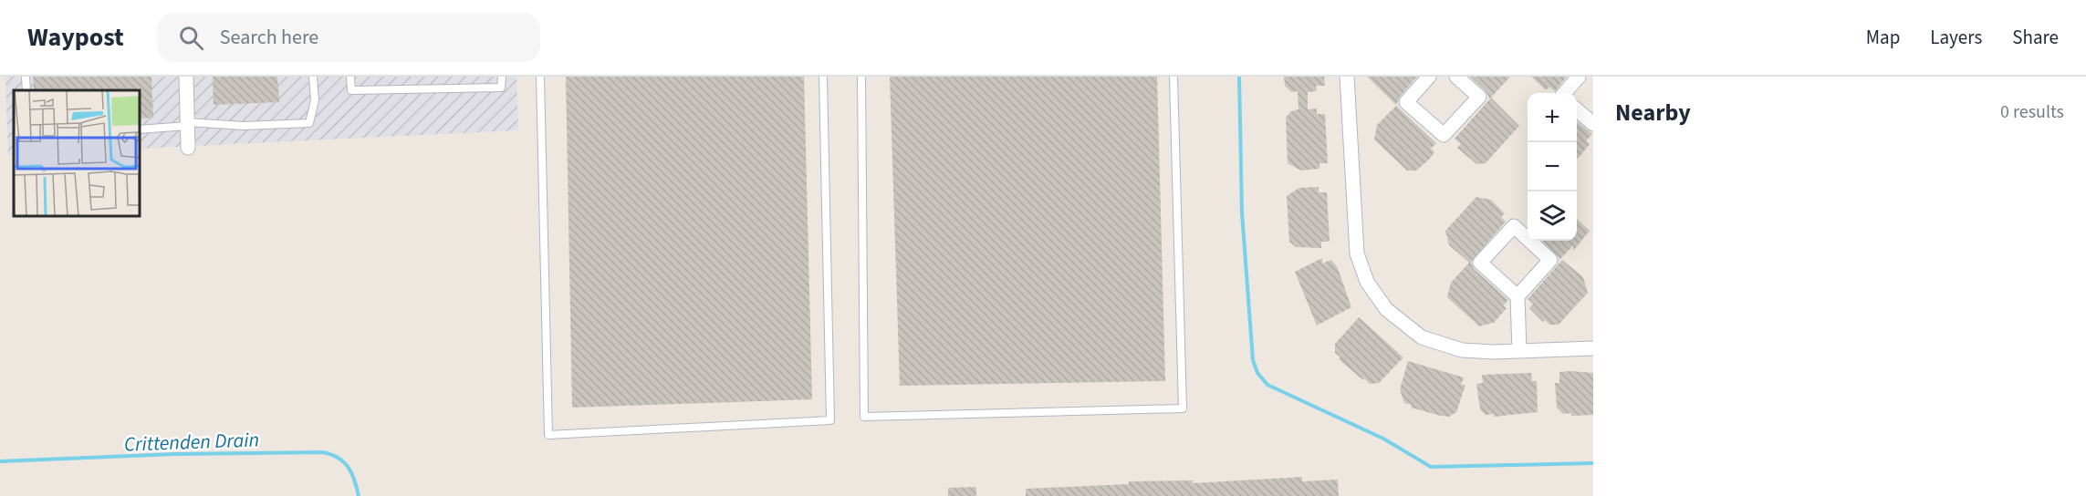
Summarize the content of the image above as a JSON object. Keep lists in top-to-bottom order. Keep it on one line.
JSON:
{"water":["Crittenden Drain"],"page":{"header":"Waypost","search":"Search here","nav":["Map","Layers","Share"],"heading":["Nearby","0 results"],"map_buttons":["+","−"]}}
